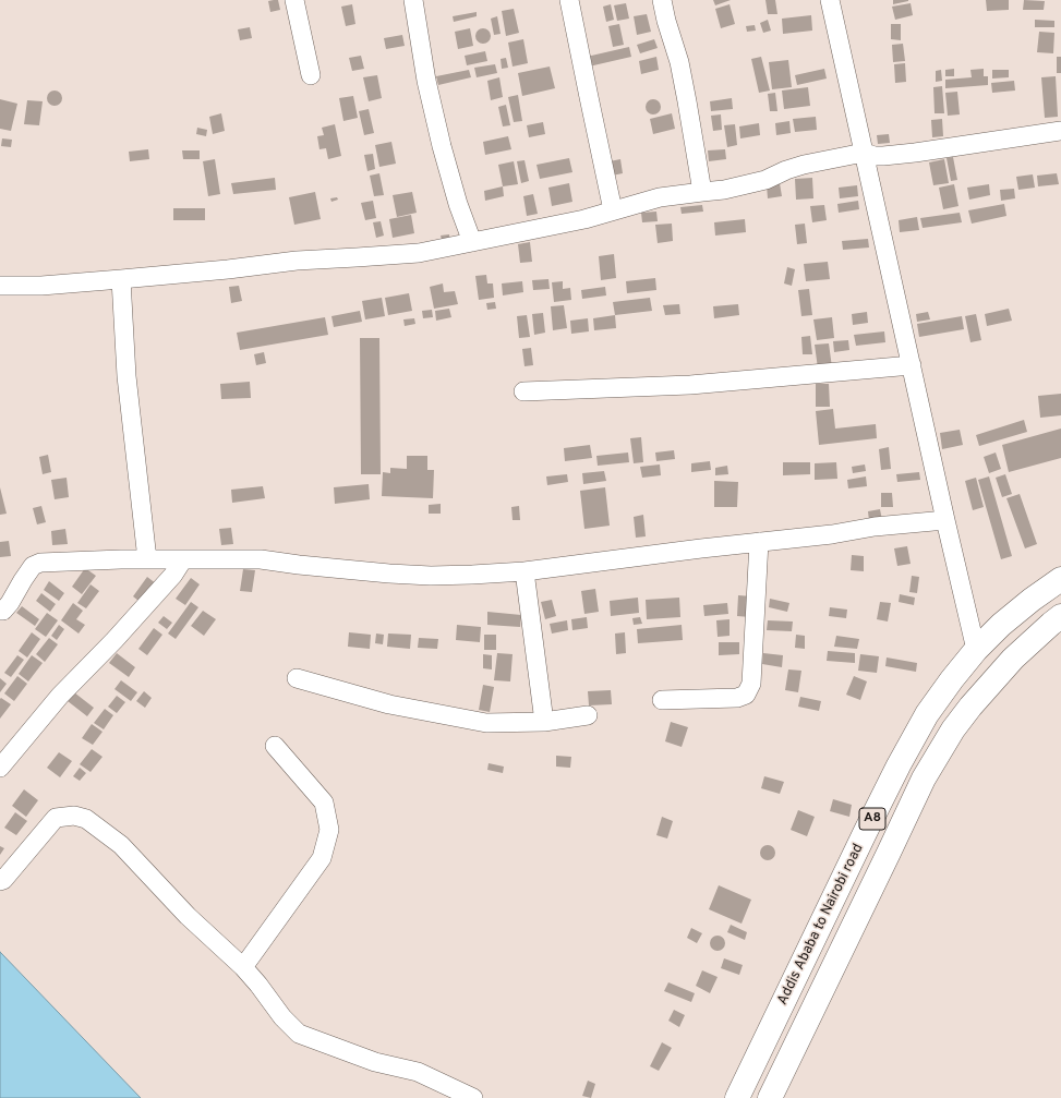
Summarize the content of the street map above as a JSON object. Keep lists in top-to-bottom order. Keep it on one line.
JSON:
{"streets":{"highway":["A8","Addis Ababa to Nairobi road"]}}
